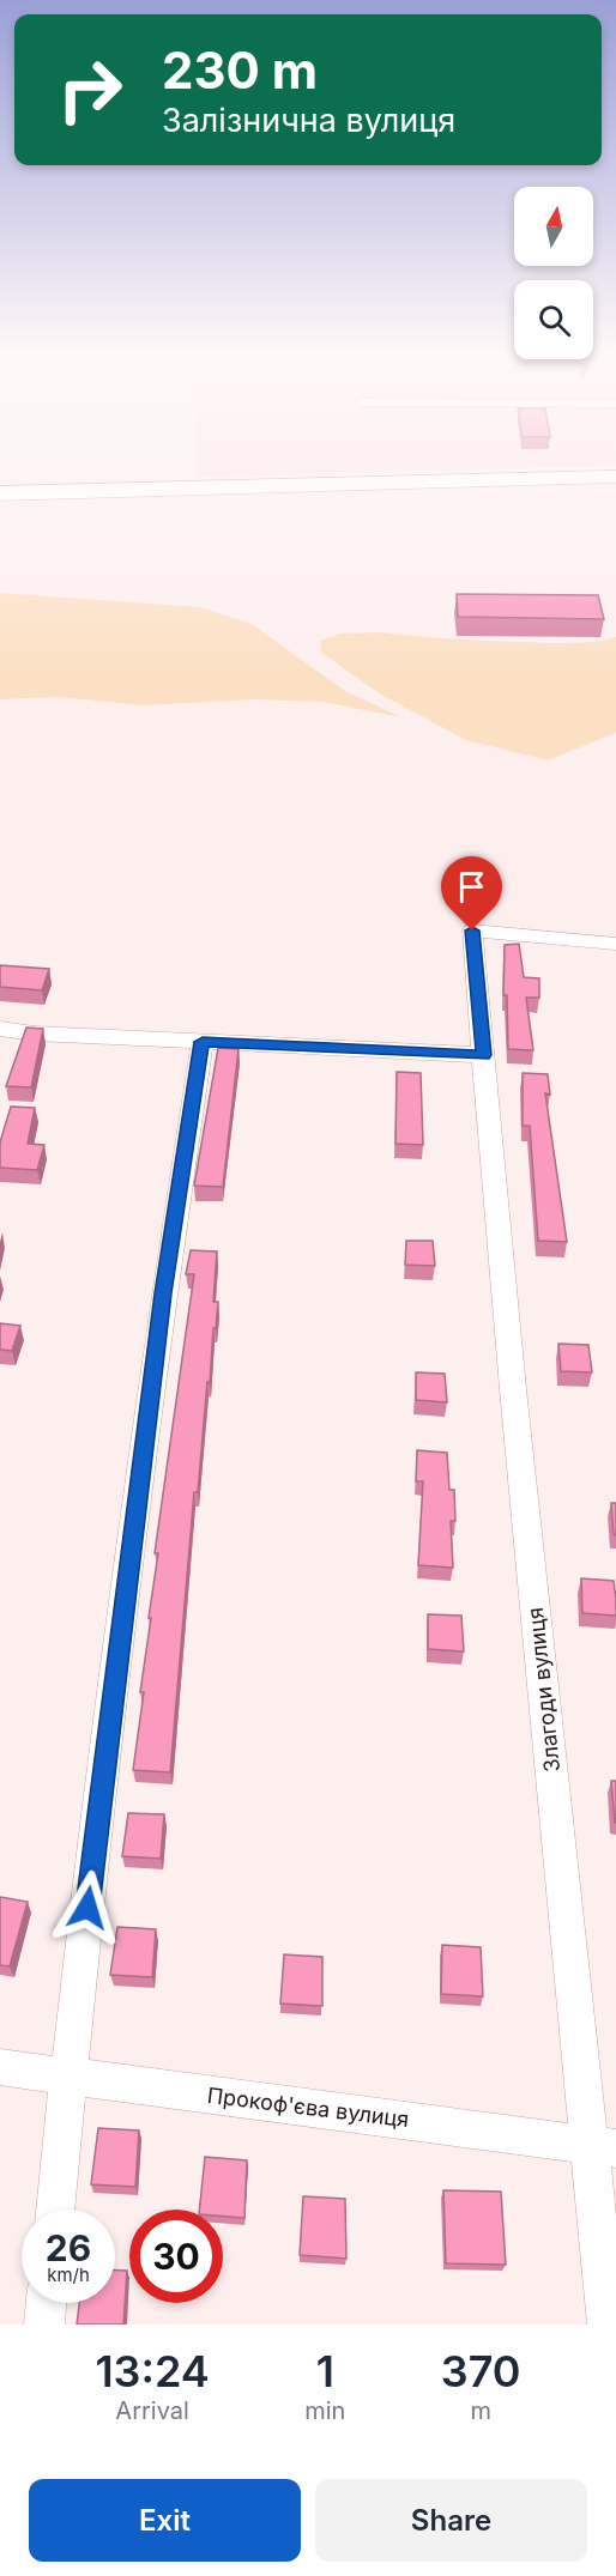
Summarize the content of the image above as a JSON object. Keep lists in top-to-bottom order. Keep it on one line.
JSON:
{"streets":{"street":["Злагоди вулиця","Прокоф'єва вулиця"]},"crossings":[["Злагоди вулиця","Прокоф'єва вулиця"]],"north":"top","page":{"turn":["230 m","Залізнична вулиця"],"speed":"26 km/h","limit":"30","eta":["13:24","Arrival","1","min","370","m"],"buttons":["Exit","Share"]}}
